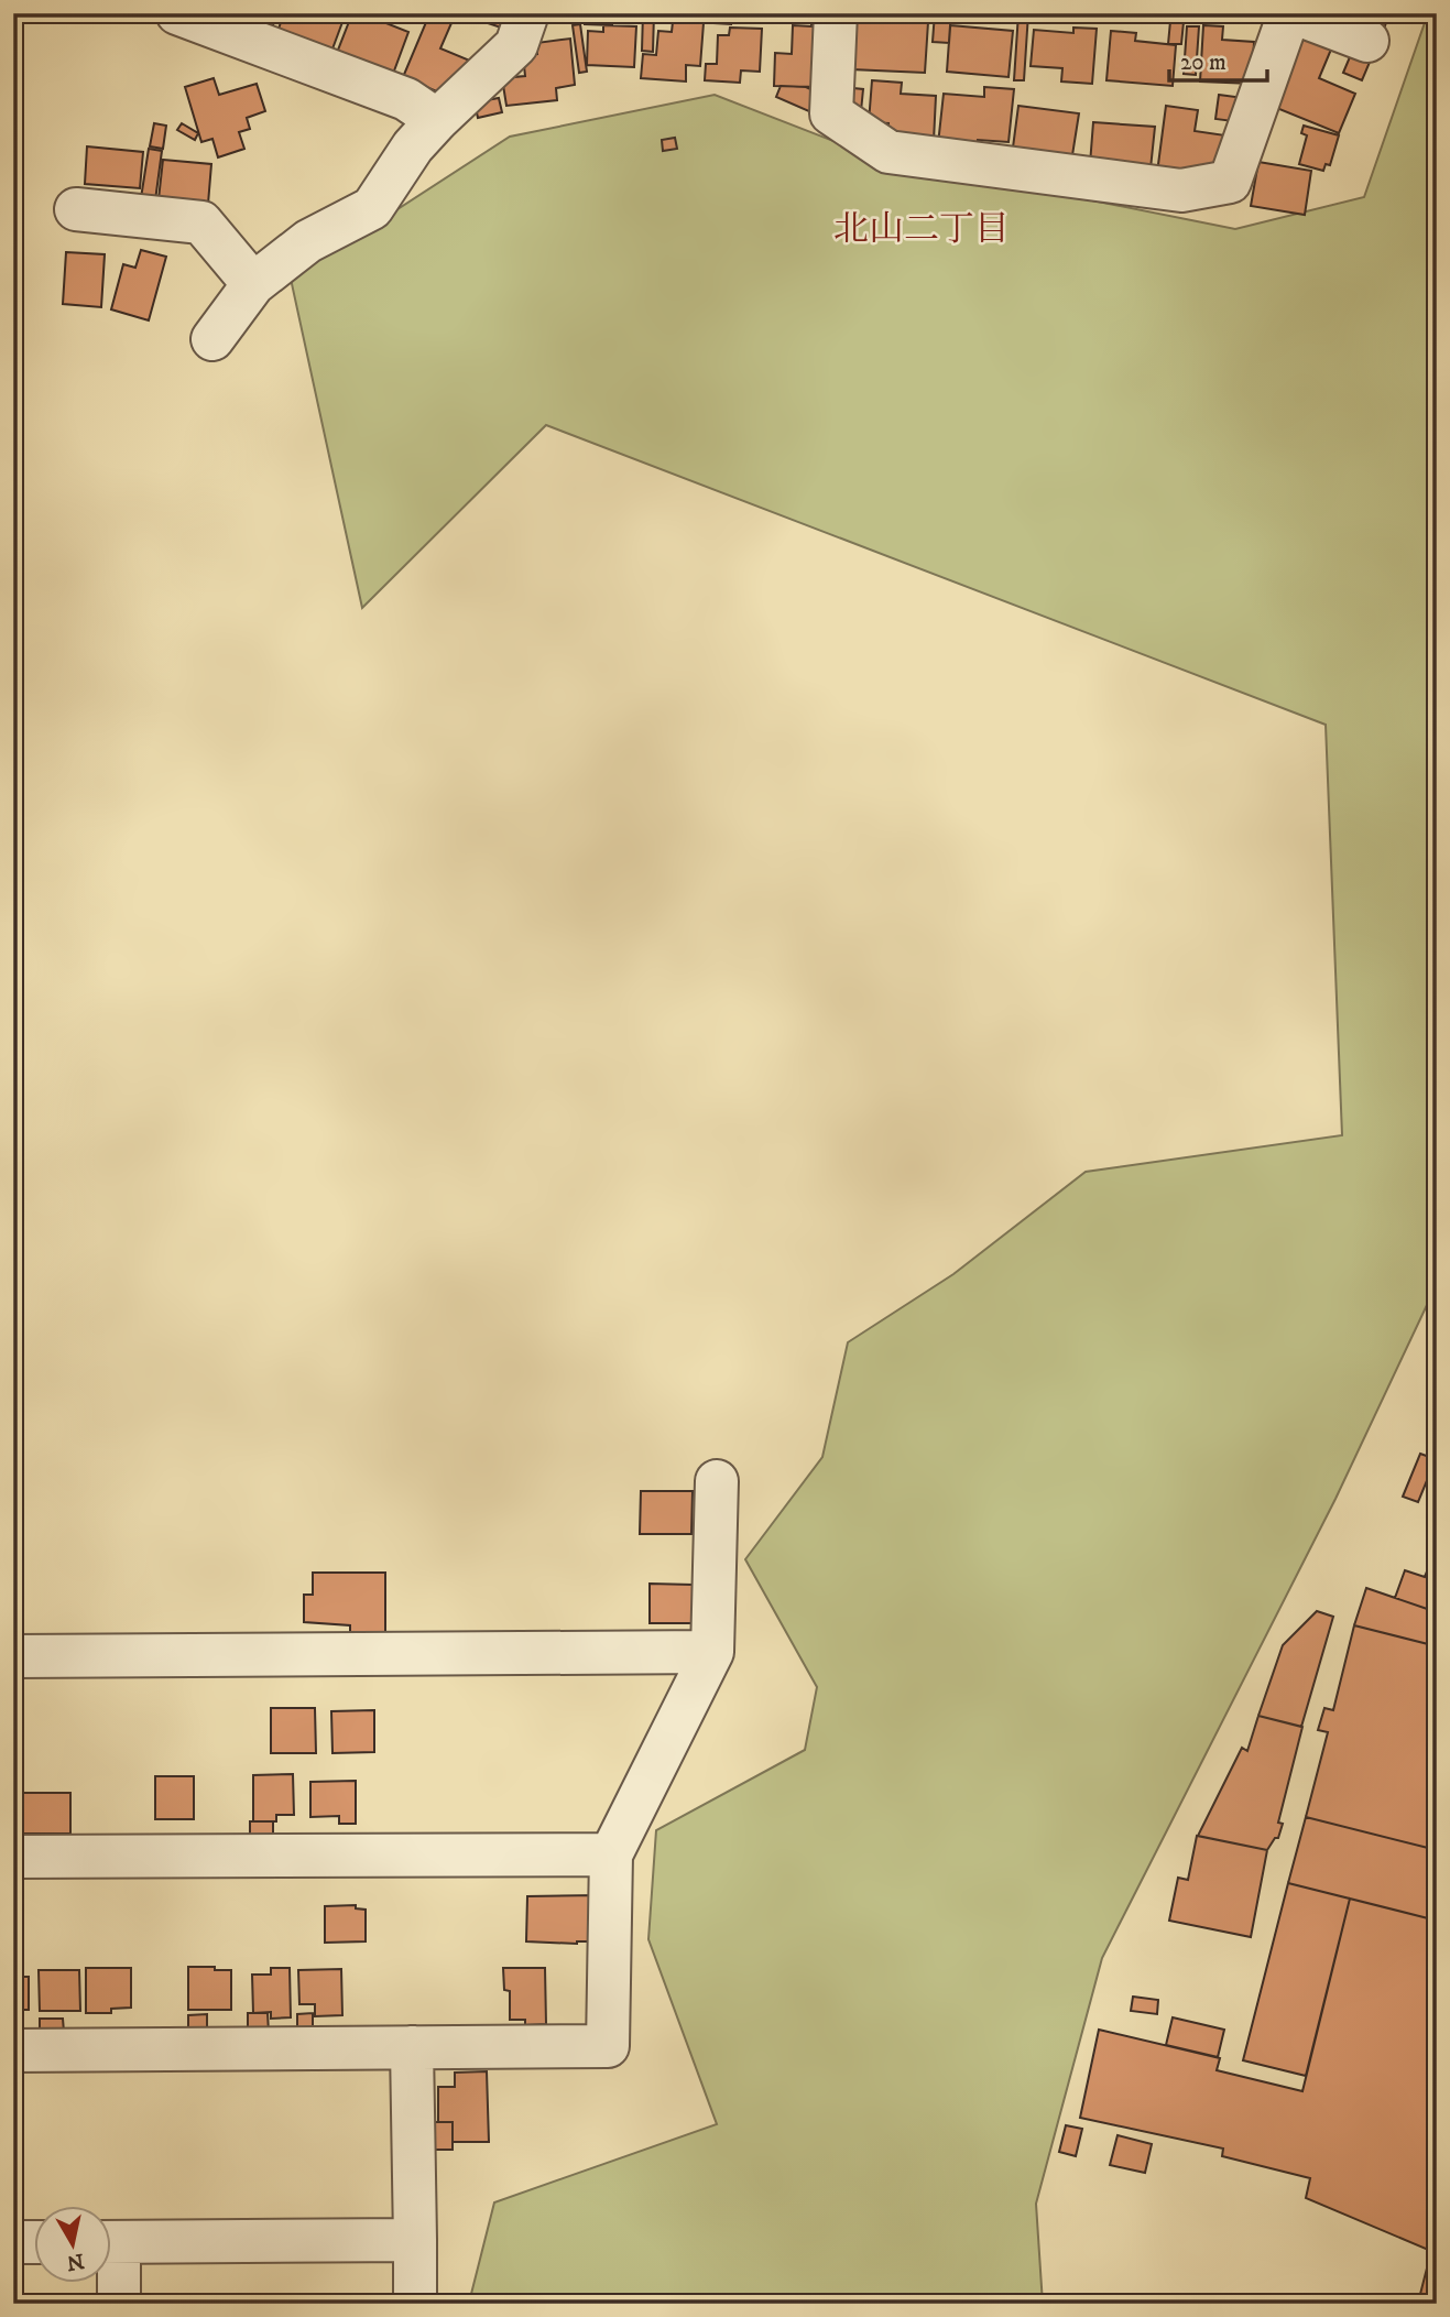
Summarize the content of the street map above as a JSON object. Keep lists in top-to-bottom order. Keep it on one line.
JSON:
{"districts":["北山二丁目"],"scale_bar":"20 m","north":"bottom"}
